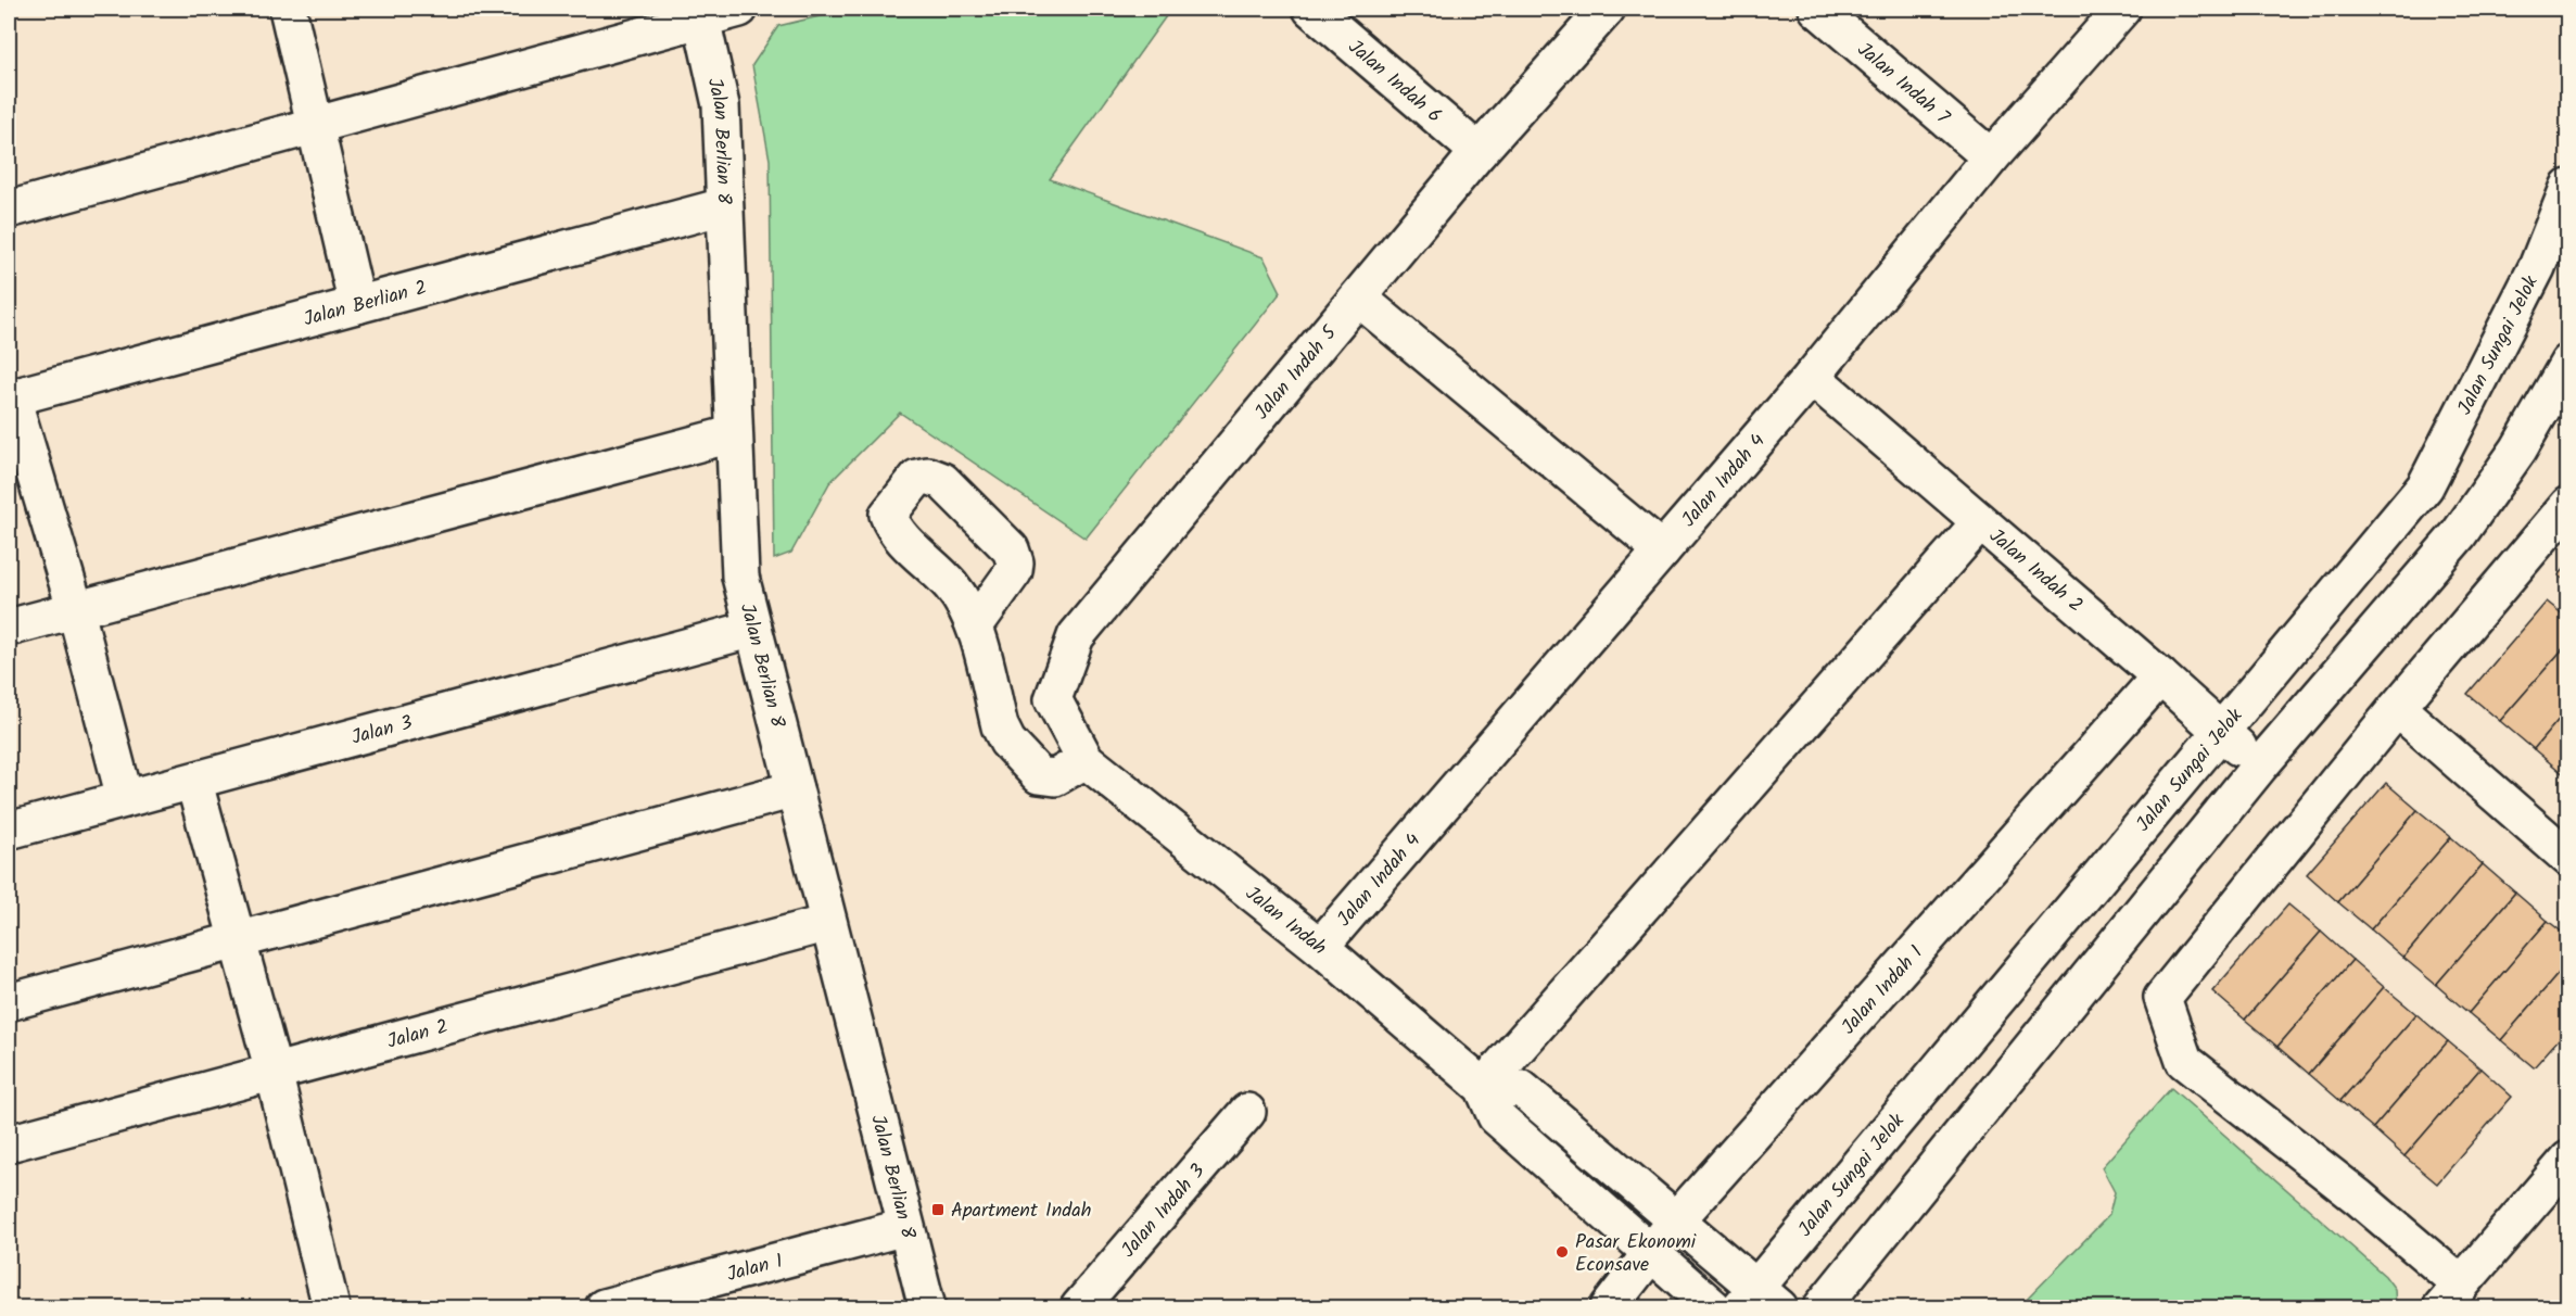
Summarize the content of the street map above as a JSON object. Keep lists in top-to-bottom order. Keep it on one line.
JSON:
{"streets":{"street":["Jalan Indah 6","Jalan Indah 7","Jalan Berlian 8","Jalan Berlian 2","Jalan Sungai Jelok","Jalan Indah 5","Jalan Indah 4","Jalan Indah 2","Jalan 3","Jalan Indah","Jalan Indah 1","Jalan 2","Jalan Indah 3","Jalan 1"]},"crossings":[["Jalan Indah 6","Jalan Indah 5"],["Jalan Indah 7","Jalan Indah 4"],["Jalan Berlian 8","Jalan Berlian 2"],["Jalan Berlian 8","Jalan 3"],["Jalan Berlian 8","Jalan 2"],["Jalan Berlian 8","Jalan 1"],["Jalan Sungai Jelok","Jalan Indah 2"],["Jalan Indah 5","Jalan Indah"],["Jalan Indah 4","Jalan Indah 2"],["Jalan Indah 4","Jalan Indah"],["Jalan Indah 2","Jalan Indah 1"],["Jalan Indah","Jalan Indah 1"]],"places":{"transit":["Apartment Indah"],"other":["Pasar Ekonomi Econsave"]}}
